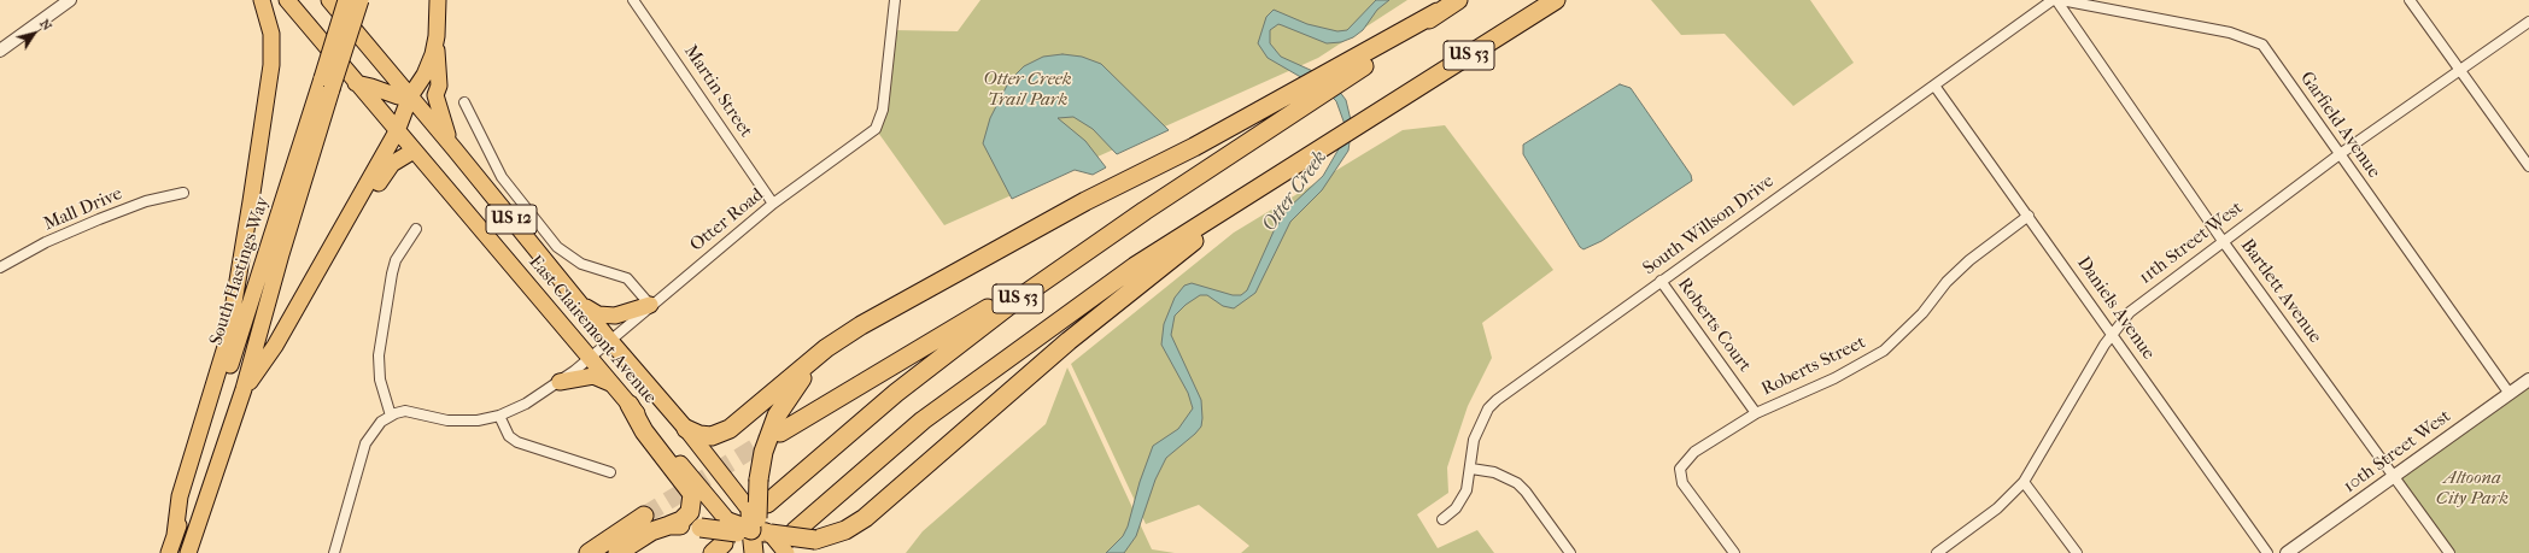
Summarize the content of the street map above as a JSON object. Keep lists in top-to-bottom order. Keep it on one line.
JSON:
{"streets":{"highway":["US 53"],"main road":["US 12","South Hastings Way","East Clairemont Avenue"],"street":["Martin Street","Garfield Avenue","Mall Drive","Otter Road","South Willson Drive","11th Street West","Bartlett Avenue","Daniels Avenue","Roberts Court","Roberts Street","10th Street West"]},"crossings":[["US 53","East Clairemont Avenue"],["Martin Street","Otter Road"],["Garfield Avenue","11th Street West"],["Garfield Avenue","10th Street West"],["Otter Road","East Clairemont Avenue"],["South Willson Drive","Bartlett Avenue"],["South Willson Drive","Daniels Avenue"],["South Willson Drive","Roberts Court"],["11th Street West","Bartlett Avenue"],["11th Street West","Daniels Avenue"],["Bartlett Avenue","10th Street West"],["Daniels Avenue","Roberts Street"],["Roberts Court","Roberts Street"]],"water":["Otter Creek"],"parks":["Otter Creek Trail Park","Altoona City Park"],"north":"top right"}
